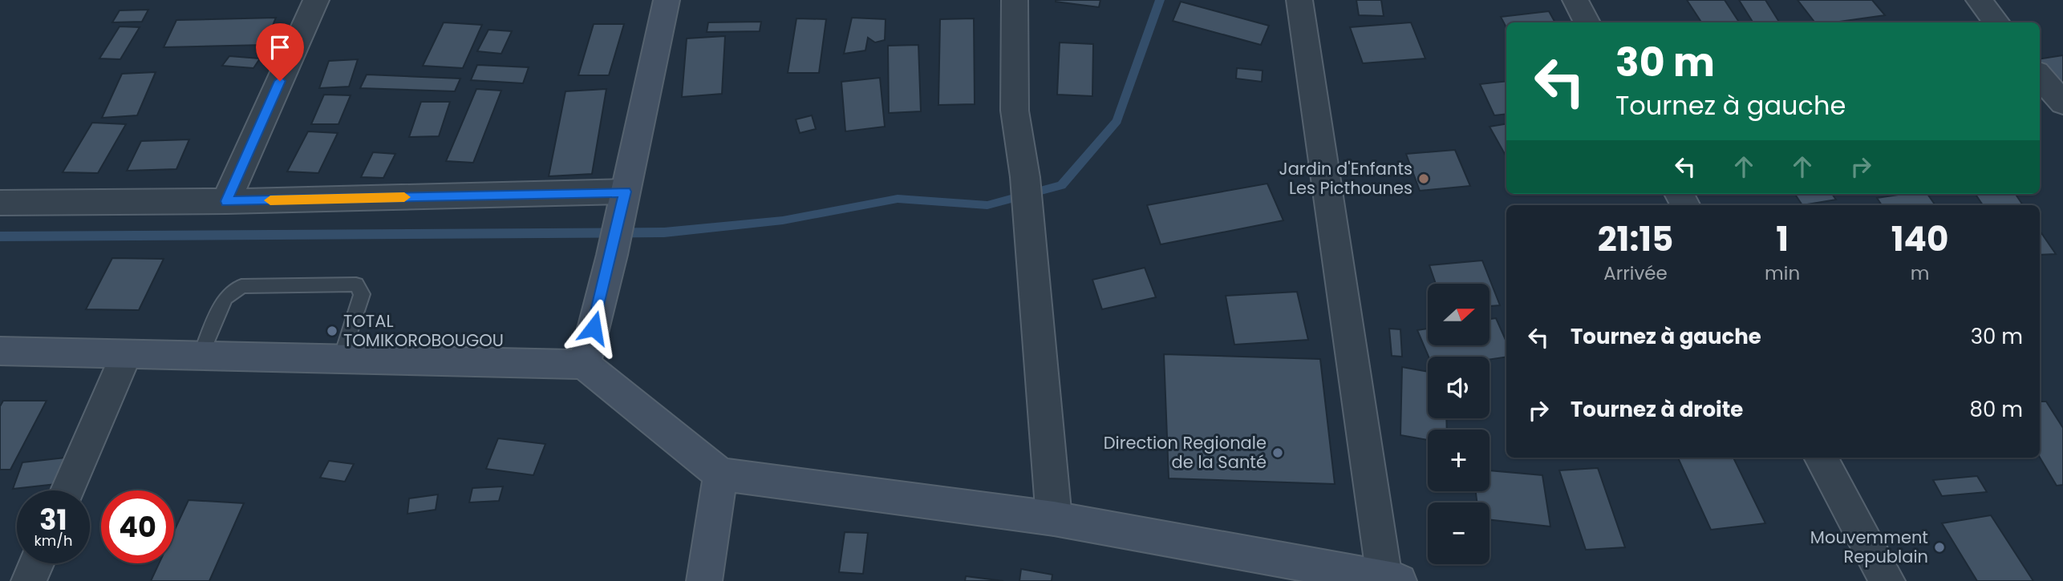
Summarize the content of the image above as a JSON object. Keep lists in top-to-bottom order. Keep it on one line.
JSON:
{"places":["Jardin d'Enfants Les Picthounes","TOTAL TOMIKOROBOUGOU","Direction Regionale de la Santé","Mouvemment Republain"],"north":"right","page":{"turn":["30 m","Tournez à gauche"],"eta":["21:15","Arrivée","1","min","140","m"],"map_buttons":["+","−"],"list":[{"name":"Tournez à gauche","value":"30 m"},{"name":"Tournez à droite","value":"80 m"}],"speed":"31 km/h","limit":"40"}}
